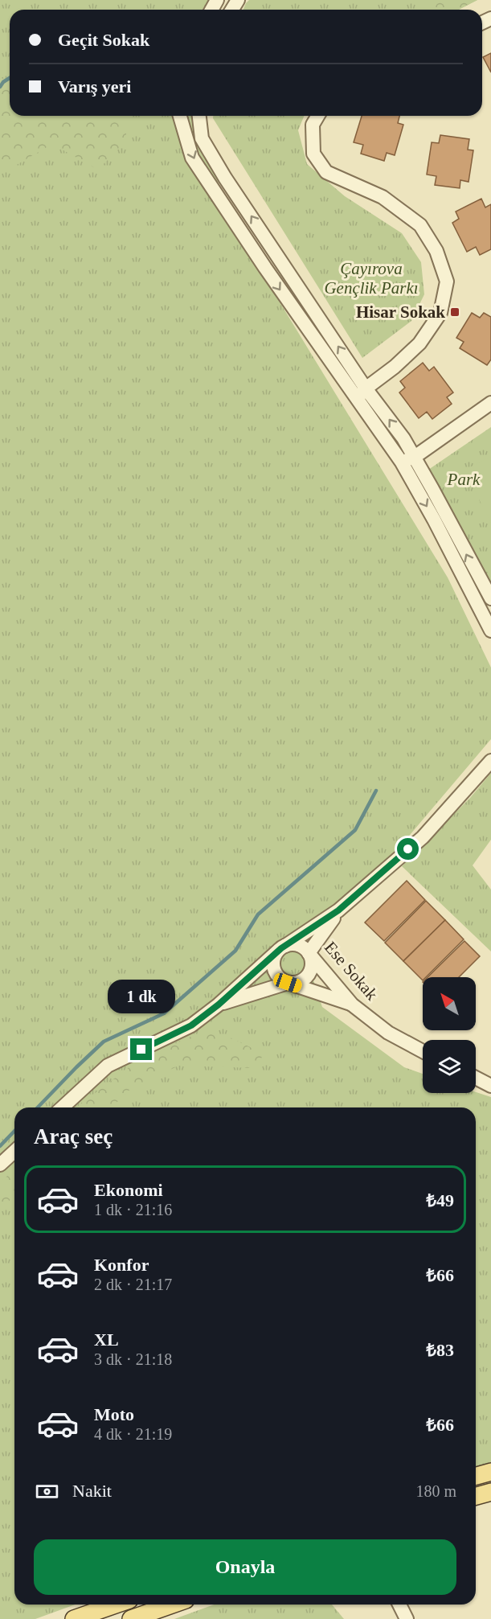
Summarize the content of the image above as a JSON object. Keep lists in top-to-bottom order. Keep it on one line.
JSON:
{"streets":{"street":["Ese Sokak"]},"parks":["Çayırova Gençlik Parkı","Park"],"places":{"transit":["Hisar Sokak"]},"north":"top left","page":{"banner":["Geçit Sokak","Varış yeri"],"bubble":"1 dk","heading":"Araç seç","list":[{"name":"Ekonomi","note":"1 dk · 21:16","value":"₺49"},{"name":"Konfor","note":"2 dk · 21:17","value":"₺66"},{"name":"XL","note":"3 dk · 21:18","value":"₺83"},{"name":"Moto","note":"4 dk · 21:19","value":"₺66"}],"pay":["Nakit","180 m"],"buttons":"Onayla"}}
